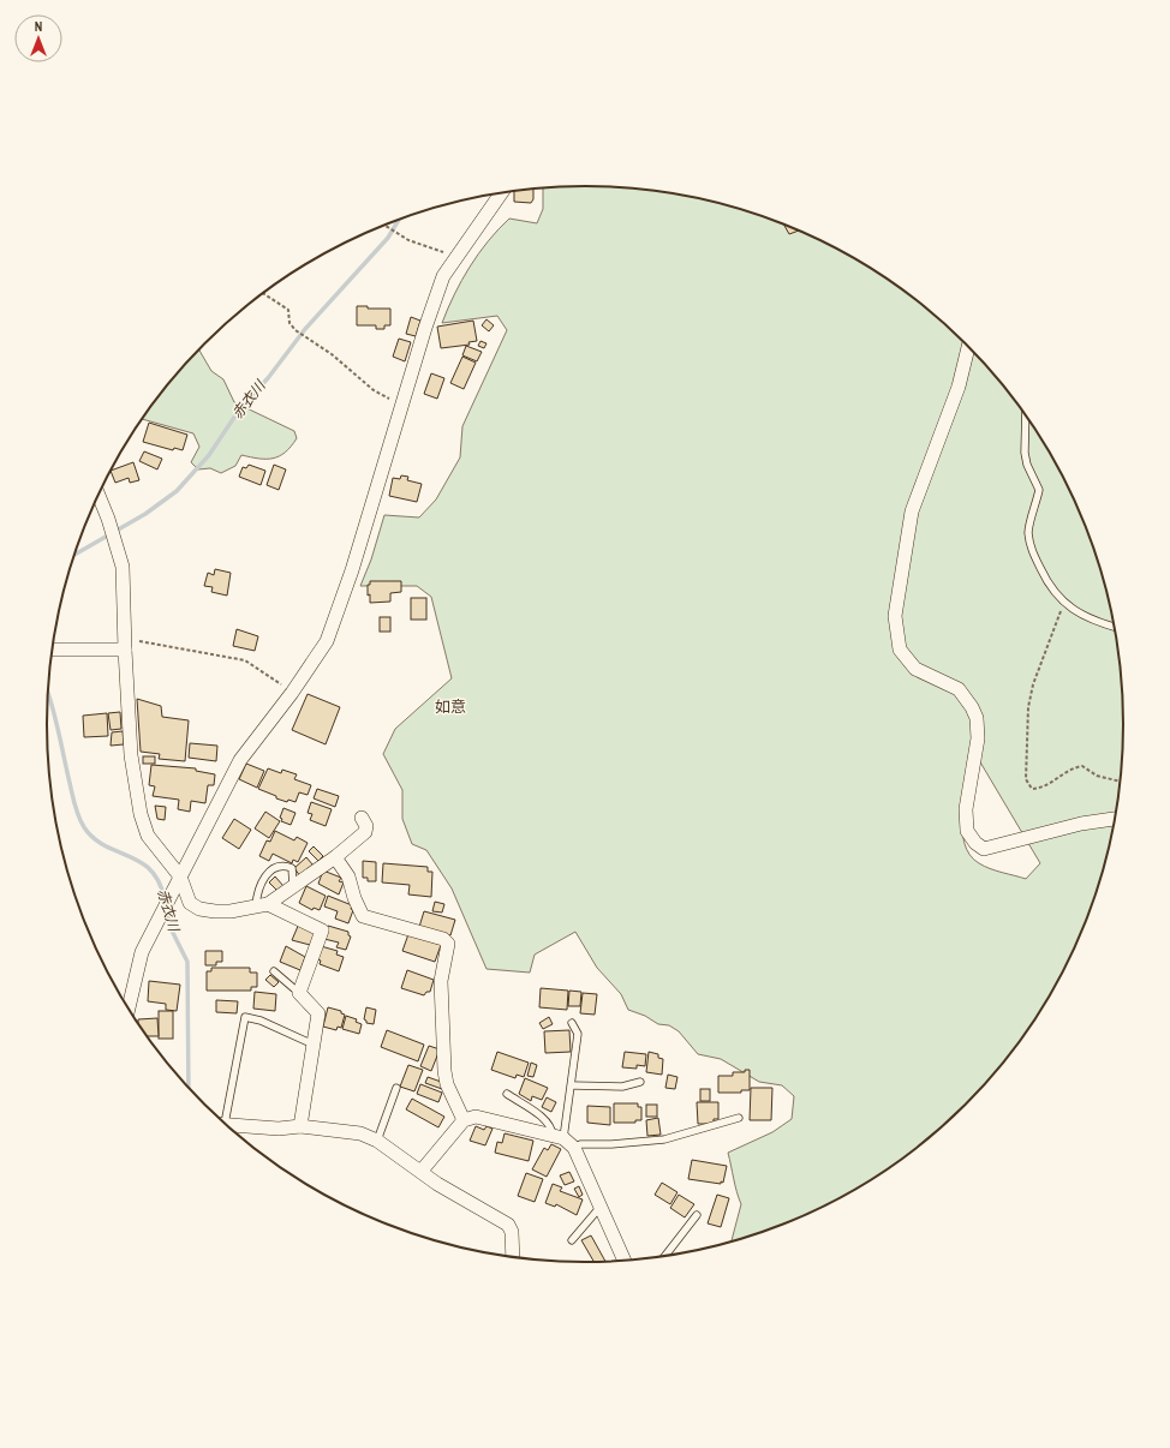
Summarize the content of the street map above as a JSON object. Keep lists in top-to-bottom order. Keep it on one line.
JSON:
{"districts":["如意"],"water":["赤衣川"],"north":"top"}
